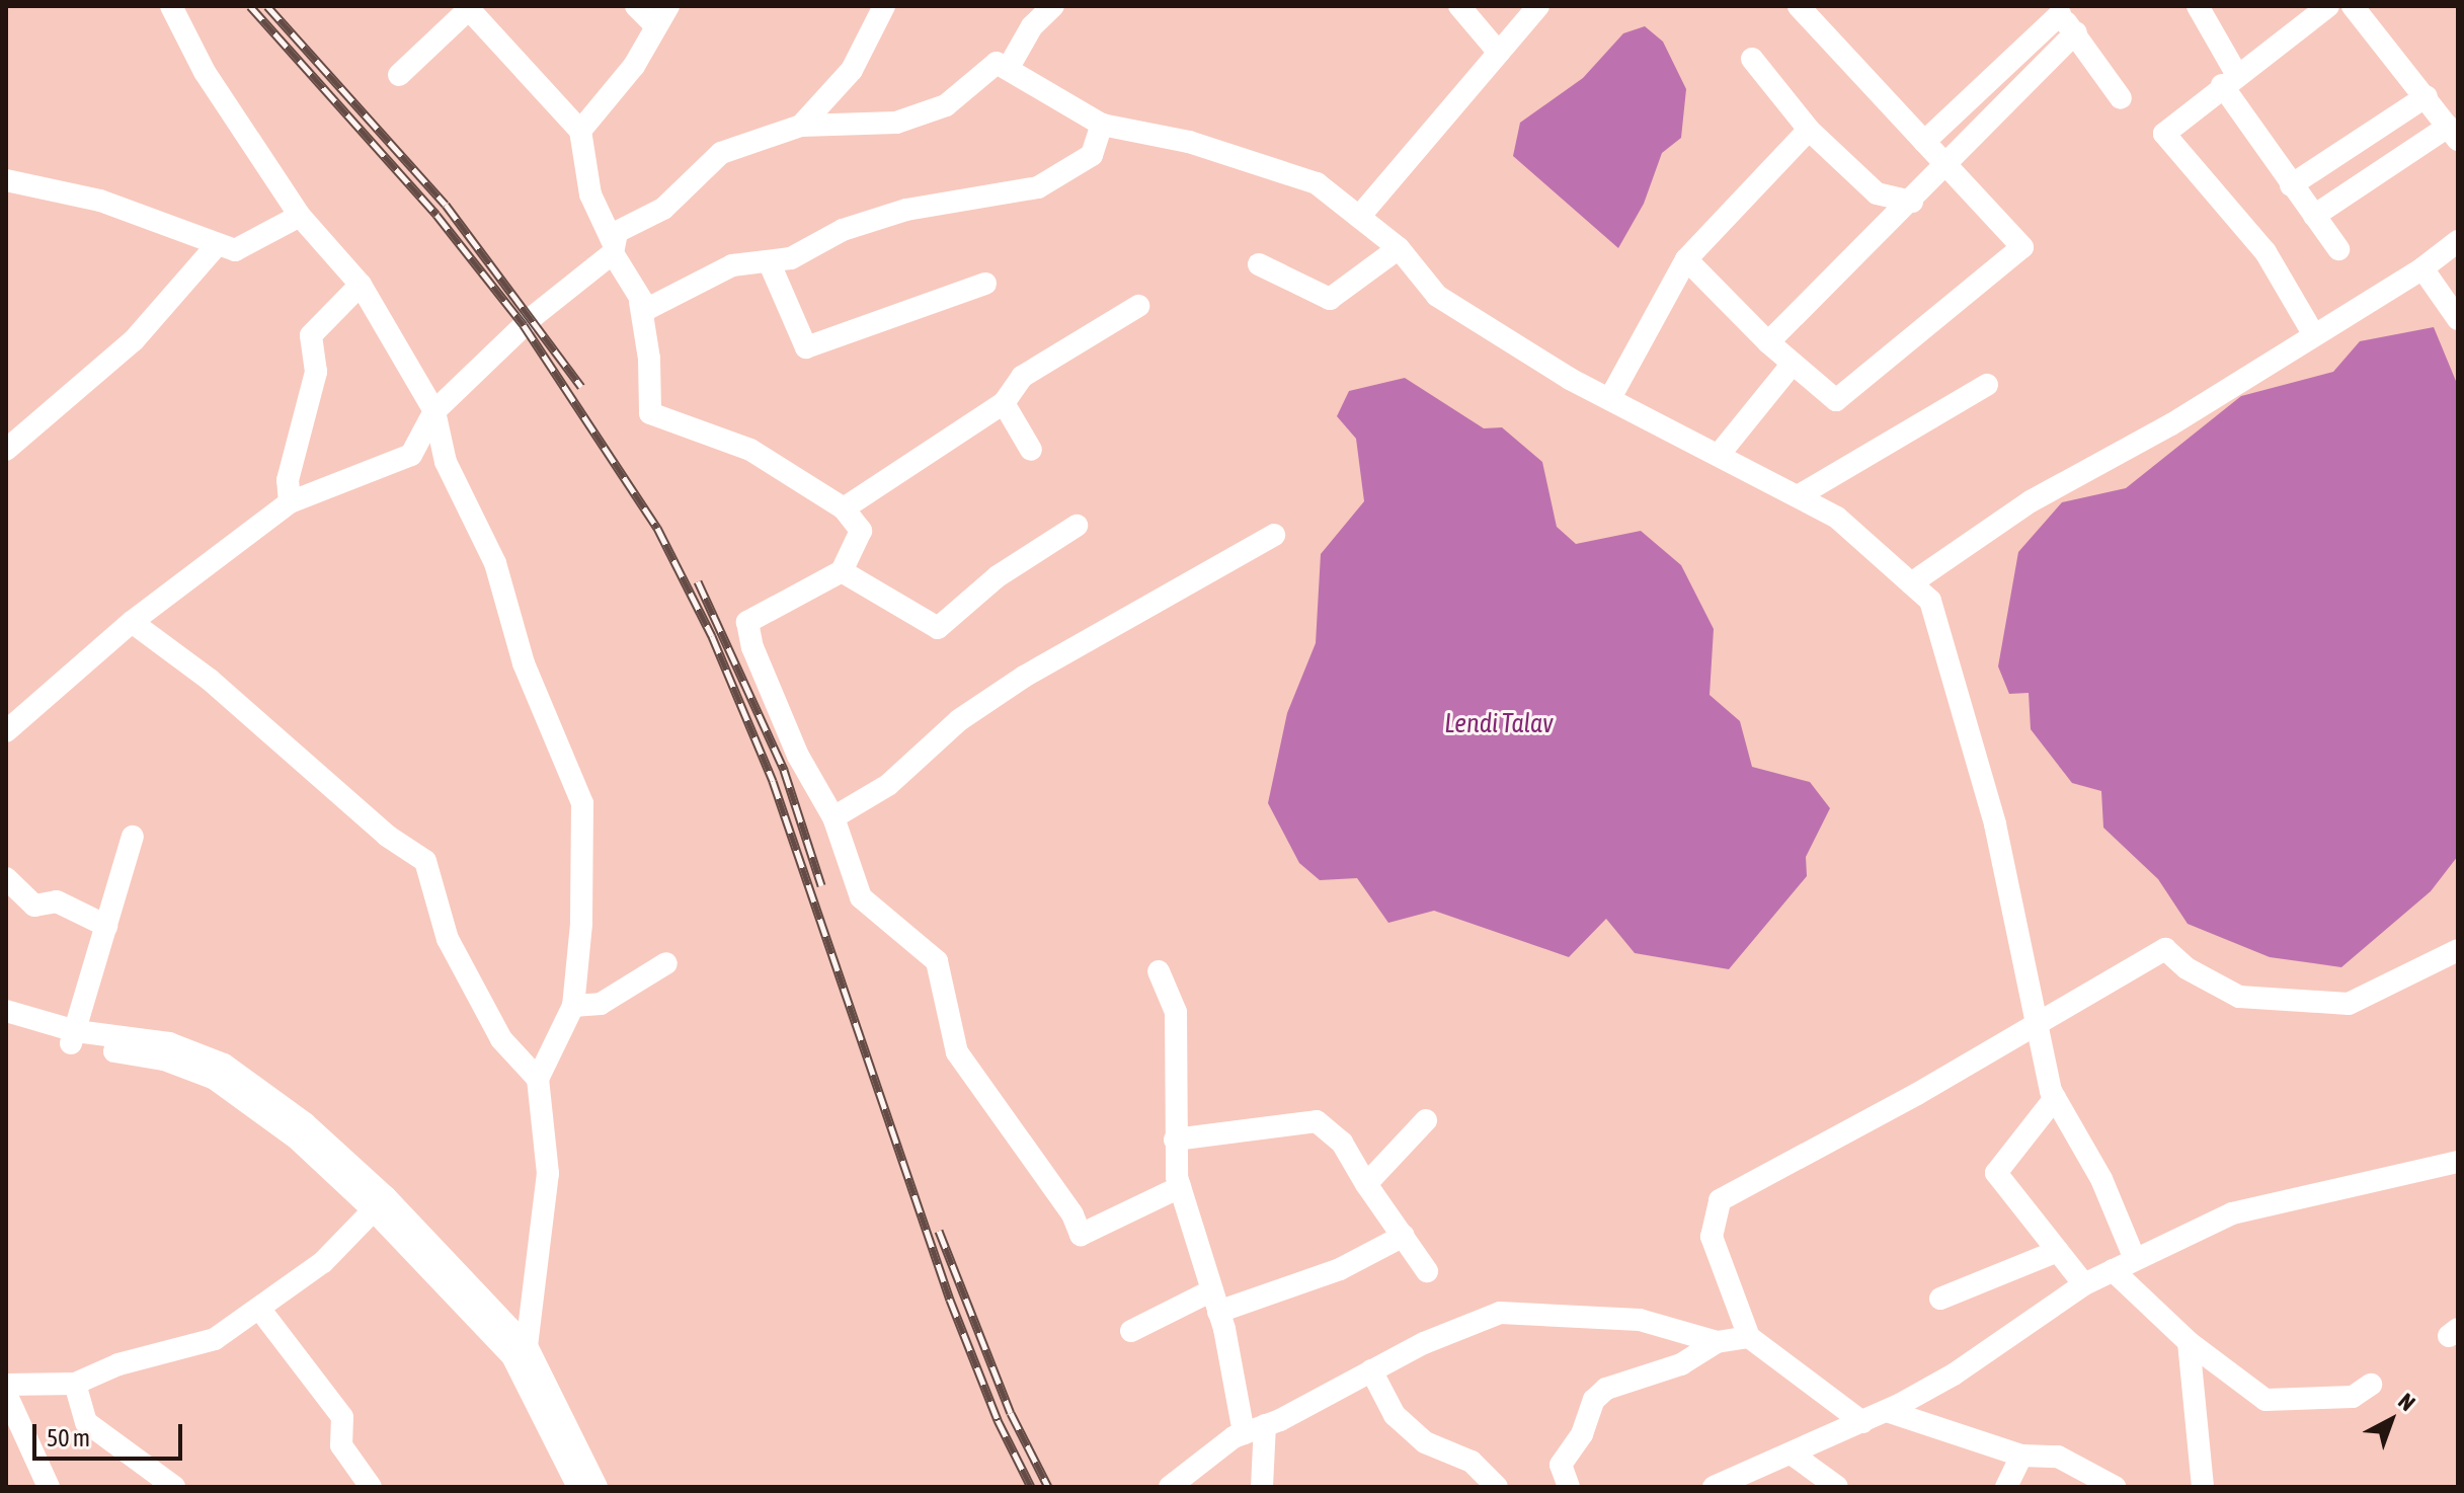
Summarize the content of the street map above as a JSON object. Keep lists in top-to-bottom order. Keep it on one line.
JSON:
{"water":["Lendi Talav"],"scale_bar":"50 m","north":"top right"}
